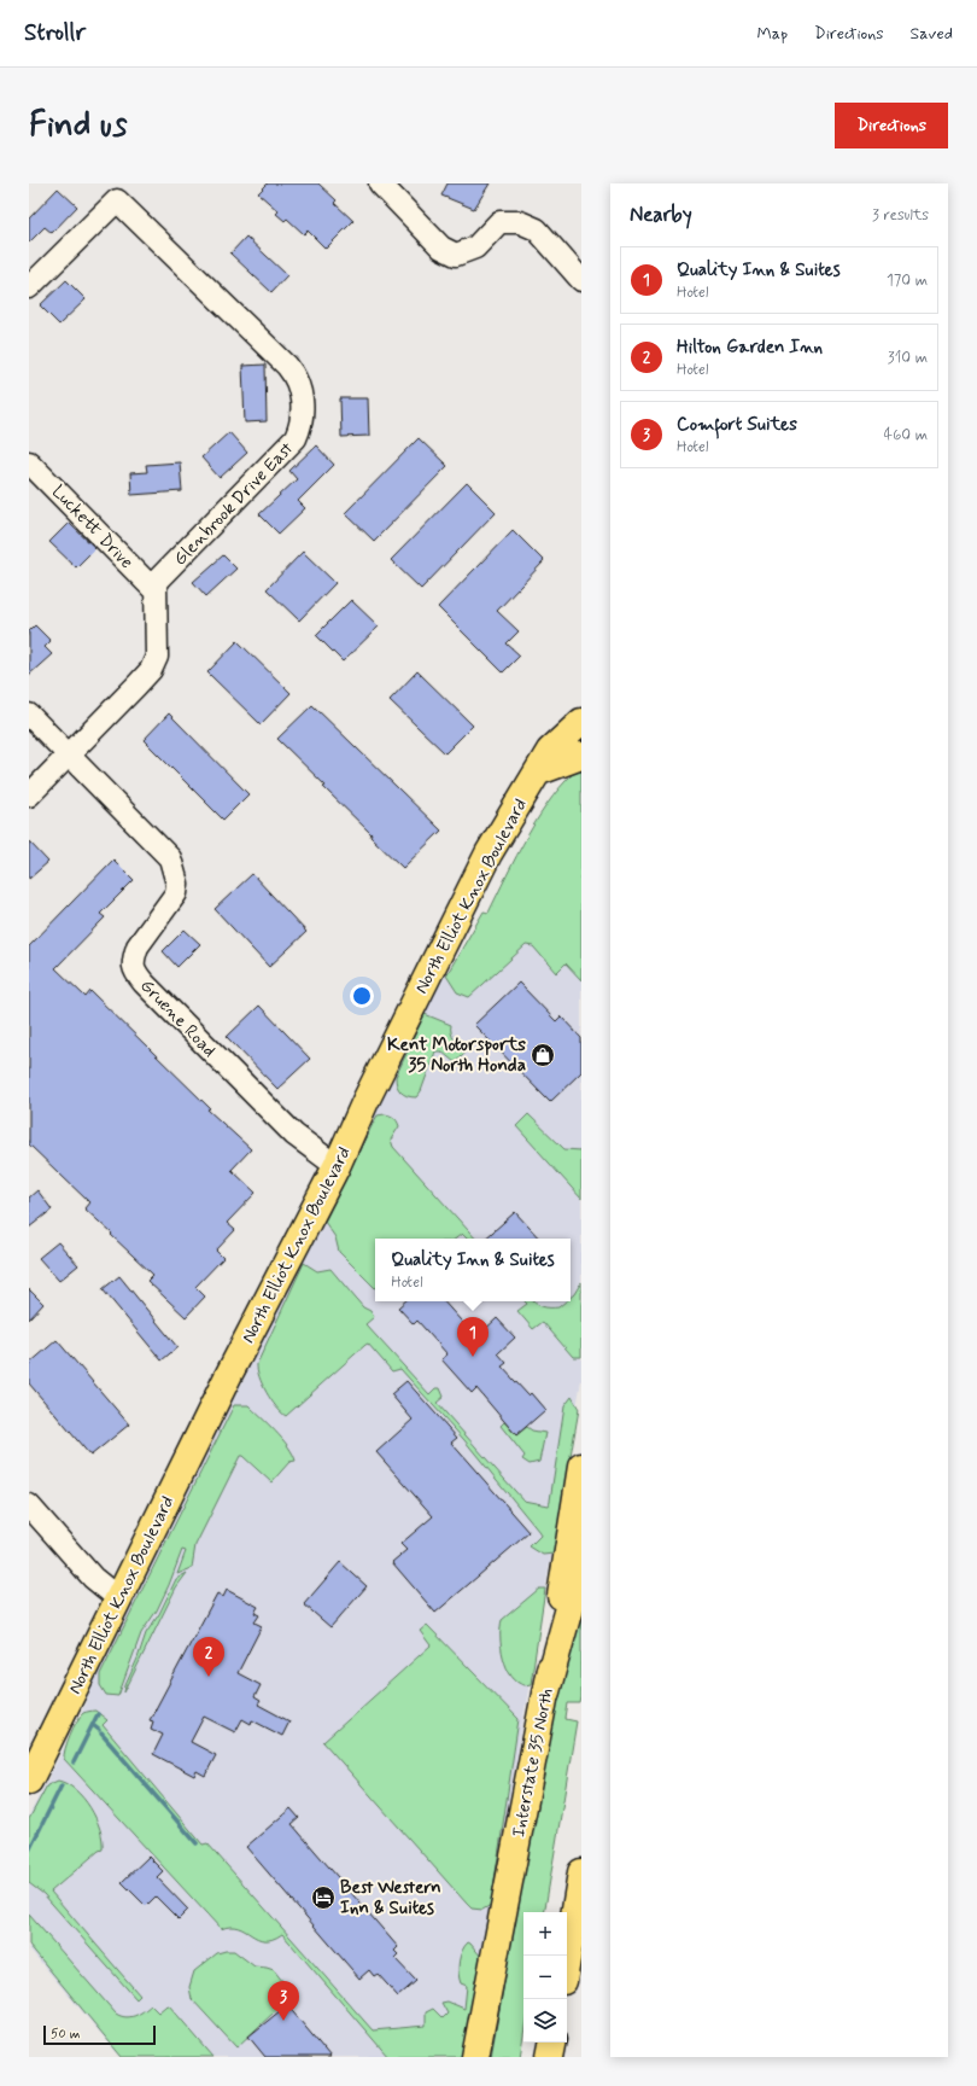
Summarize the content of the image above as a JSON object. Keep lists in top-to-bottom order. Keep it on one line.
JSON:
{"streets":{"main road":["North Elliot Knox Boulevard","Interstate 35 North"],"street":["Glenbrook Drive East","Luckett Drive","Gruene Road"]},"crossings":[["Glenbrook Drive East","Luckett Drive"],["Glenbrook Drive East","Gruene Road"],["North Elliot Knox Boulevard","Gruene Road"]],"places":{"shop":["Kent Motorsports 35 North Honda"],"hotel":["Best Western Inn & Suites"]},"scale_bar":"50 m","page":{"header":"Strollr","nav":["Map","Directions","Saved"],"buttons":"Directions","title":"Find us","heading":["Nearby","3 results"],"list":[{"mark":"1","name":"Quality Inn & Suites","note":"Hotel","value":"170 m"},{"mark":"2","name":"Hilton Garden Inn","note":"Hotel","value":"310 m"},{"mark":"3","name":"Comfort Suites","note":"Hotel","value":"460 m"}],"popup":["Quality Inn & Suites","Hotel"],"pins":["1","2","3"],"map_buttons":["+","−"],"scale":"50 m"}}
